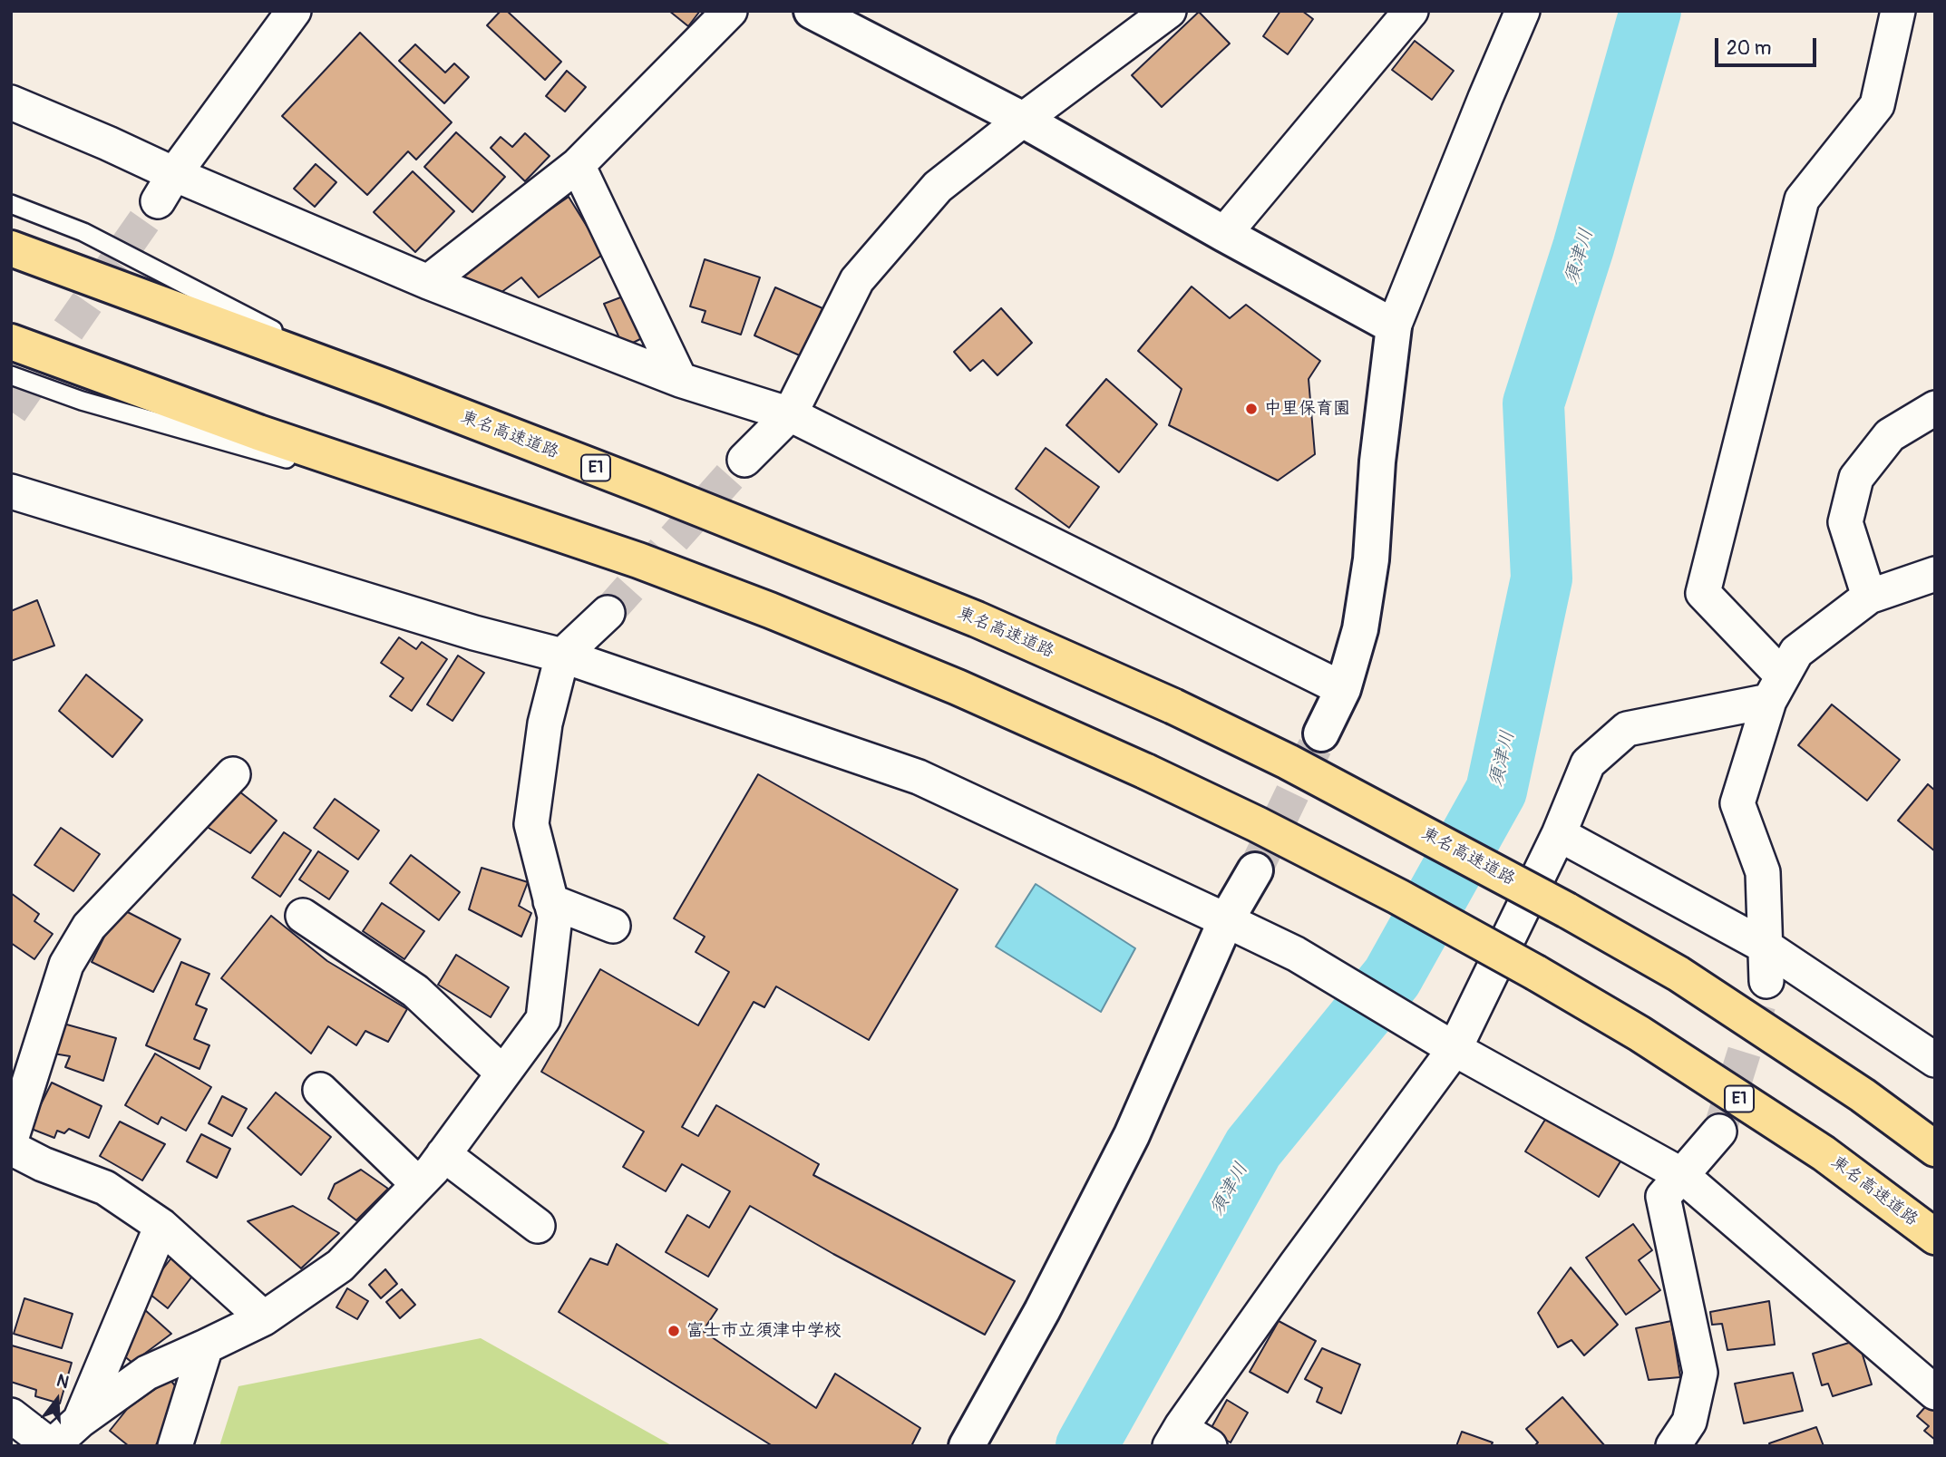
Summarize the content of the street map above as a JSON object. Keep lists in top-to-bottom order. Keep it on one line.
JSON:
{"streets":{"highway":["東名高速道路","E1"]},"water":["須津川"],"places":["中里保育園","富士市立須津中学校"],"scale_bar":"20 m","north":"top"}
